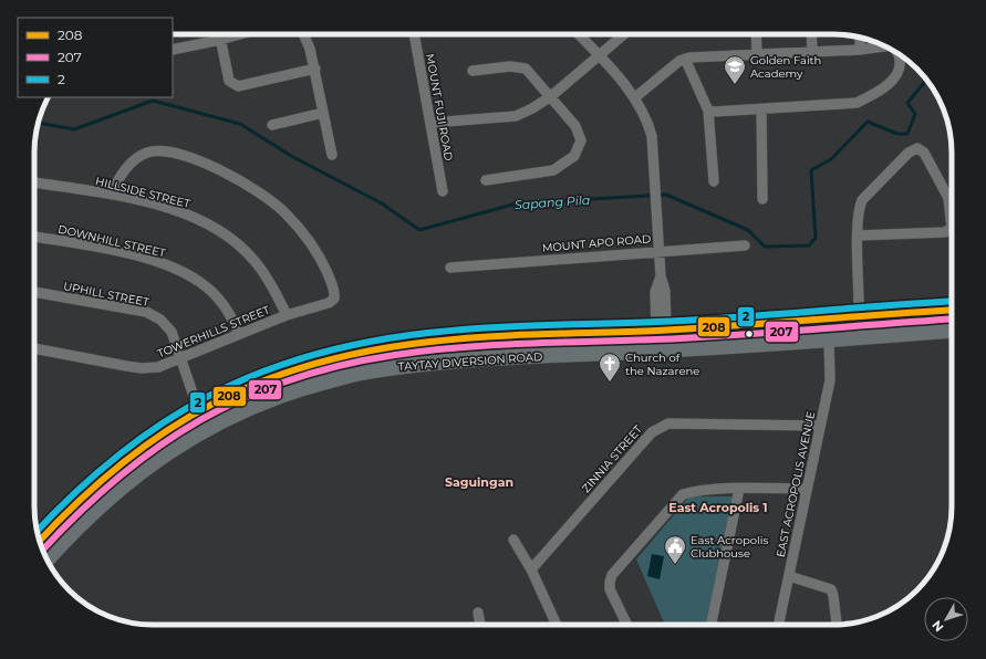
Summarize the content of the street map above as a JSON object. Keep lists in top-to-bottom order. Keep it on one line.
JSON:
{"streets":{"main road":["TAYTAY DIVERSION ROAD"],"street":["MOUNT FUJI ROAD","HILLSIDE STREET","DOWNHILL STREET","MOUNT APO ROAD","UPHILL STREET","TOWERHILLS STREET","ZINNIA STREET","EAST ACROPOLIS AVENUE"]},"crossings":[["HILLSIDE STREET","TOWERHILLS STREET"],["DOWNHILL STREET","TOWERHILLS STREET"],["UPHILL STREET","TOWERHILLS STREET"],["UPHILL STREET","TAYTAY DIVERSION ROAD"],["TAYTAY DIVERSION ROAD","EAST ACROPOLIS AVENUE"],["ZINNIA STREET","EAST ACROPOLIS AVENUE"]],"districts":["Saguingan","East Acropolis 1"],"water":["Sapang Pila"],"places":{"school or university":["Golden Faith Academy"],"church":["Church of the Nazarene"],"public building":["East Acropolis Clubhouse"]},"lines":["transit line 2","transit line 208","transit line 207"],"legend":["208","207","2"],"north":"bottom left"}
